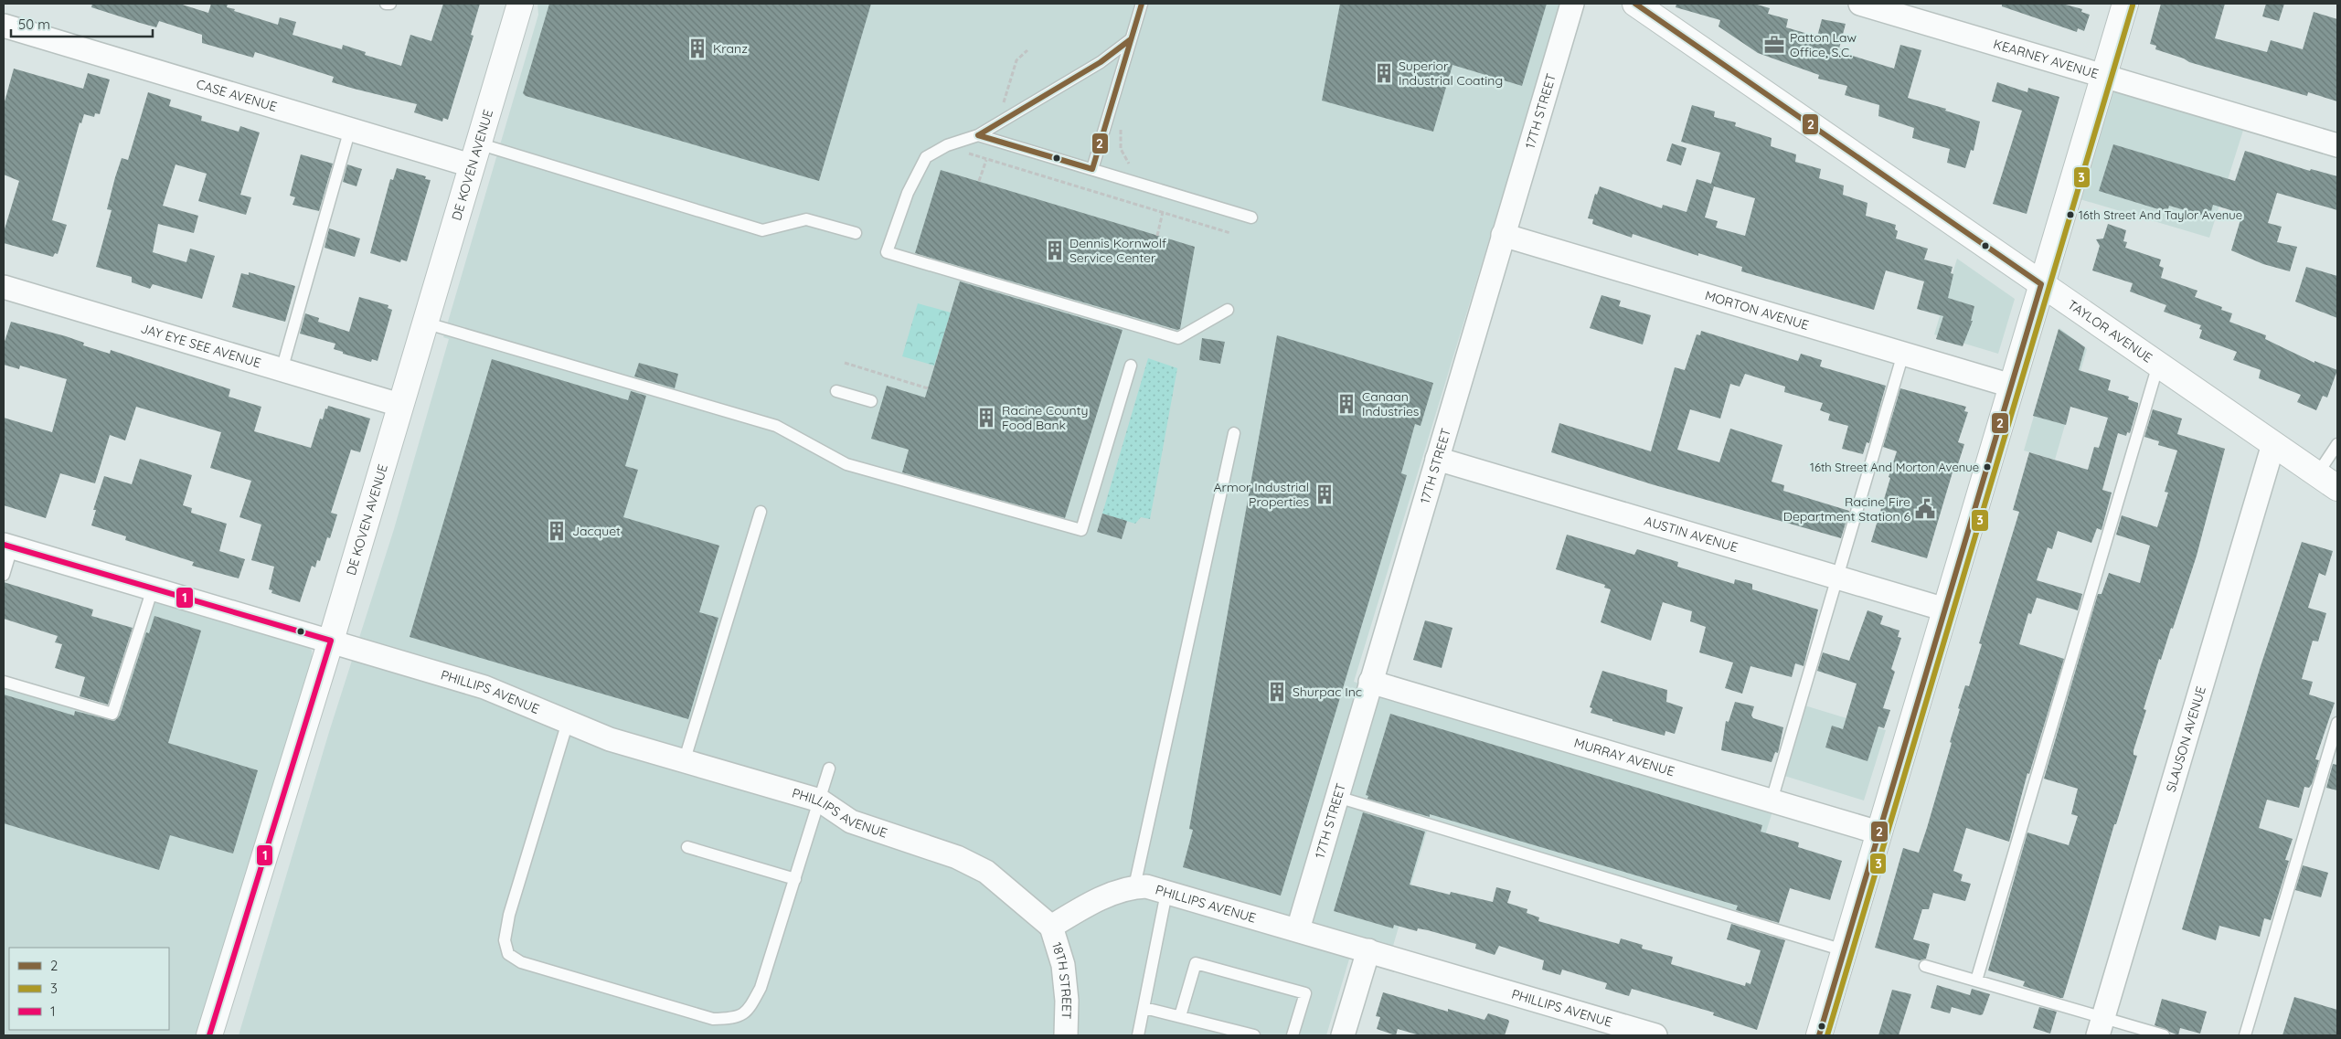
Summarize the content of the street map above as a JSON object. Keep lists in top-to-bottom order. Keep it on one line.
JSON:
{"streets":{"street":["KEARNEY AVENUE","CASE AVENUE","17TH STREET","DE KOVEN AVENUE","MORTON AVENUE","TAYLOR AVENUE","JAY EYE SEE AVENUE","AUSTIN AVENUE","PHILLIPS AVENUE","SLAUSON AVENUE","MURRAY AVENUE","18TH STREET"]},"crossings":[["CASE AVENUE","DE KOVEN AVENUE"],["17TH STREET","MORTON AVENUE"],["17TH STREET","AUSTIN AVENUE"],["17TH STREET","PHILLIPS AVENUE"],["17TH STREET","MURRAY AVENUE"],["DE KOVEN AVENUE","JAY EYE SEE AVENUE"],["DE KOVEN AVENUE","PHILLIPS AVENUE"],["TAYLOR AVENUE","SLAUSON AVENUE"],["PHILLIPS AVENUE","18TH STREET"]],"places":{"office":["Patton Law Office, S.C."],"building":["Kranz","Superior Industrial Coating","Dennis Kornwolf Service Center","Canaan Industries","Racine County Food Bank","Armor Industrial Properties","Jacquet","Shurpac Inc"],"other":["16th Street And Taylor Avenue","16th Street And Morton Avenue"],"public building":["Racine Fire Department Station 6"]},"lines":["transit line 2","transit line 3","transit line 1"],"legend":["2","3","1"],"scale_bar":"50 m"}
